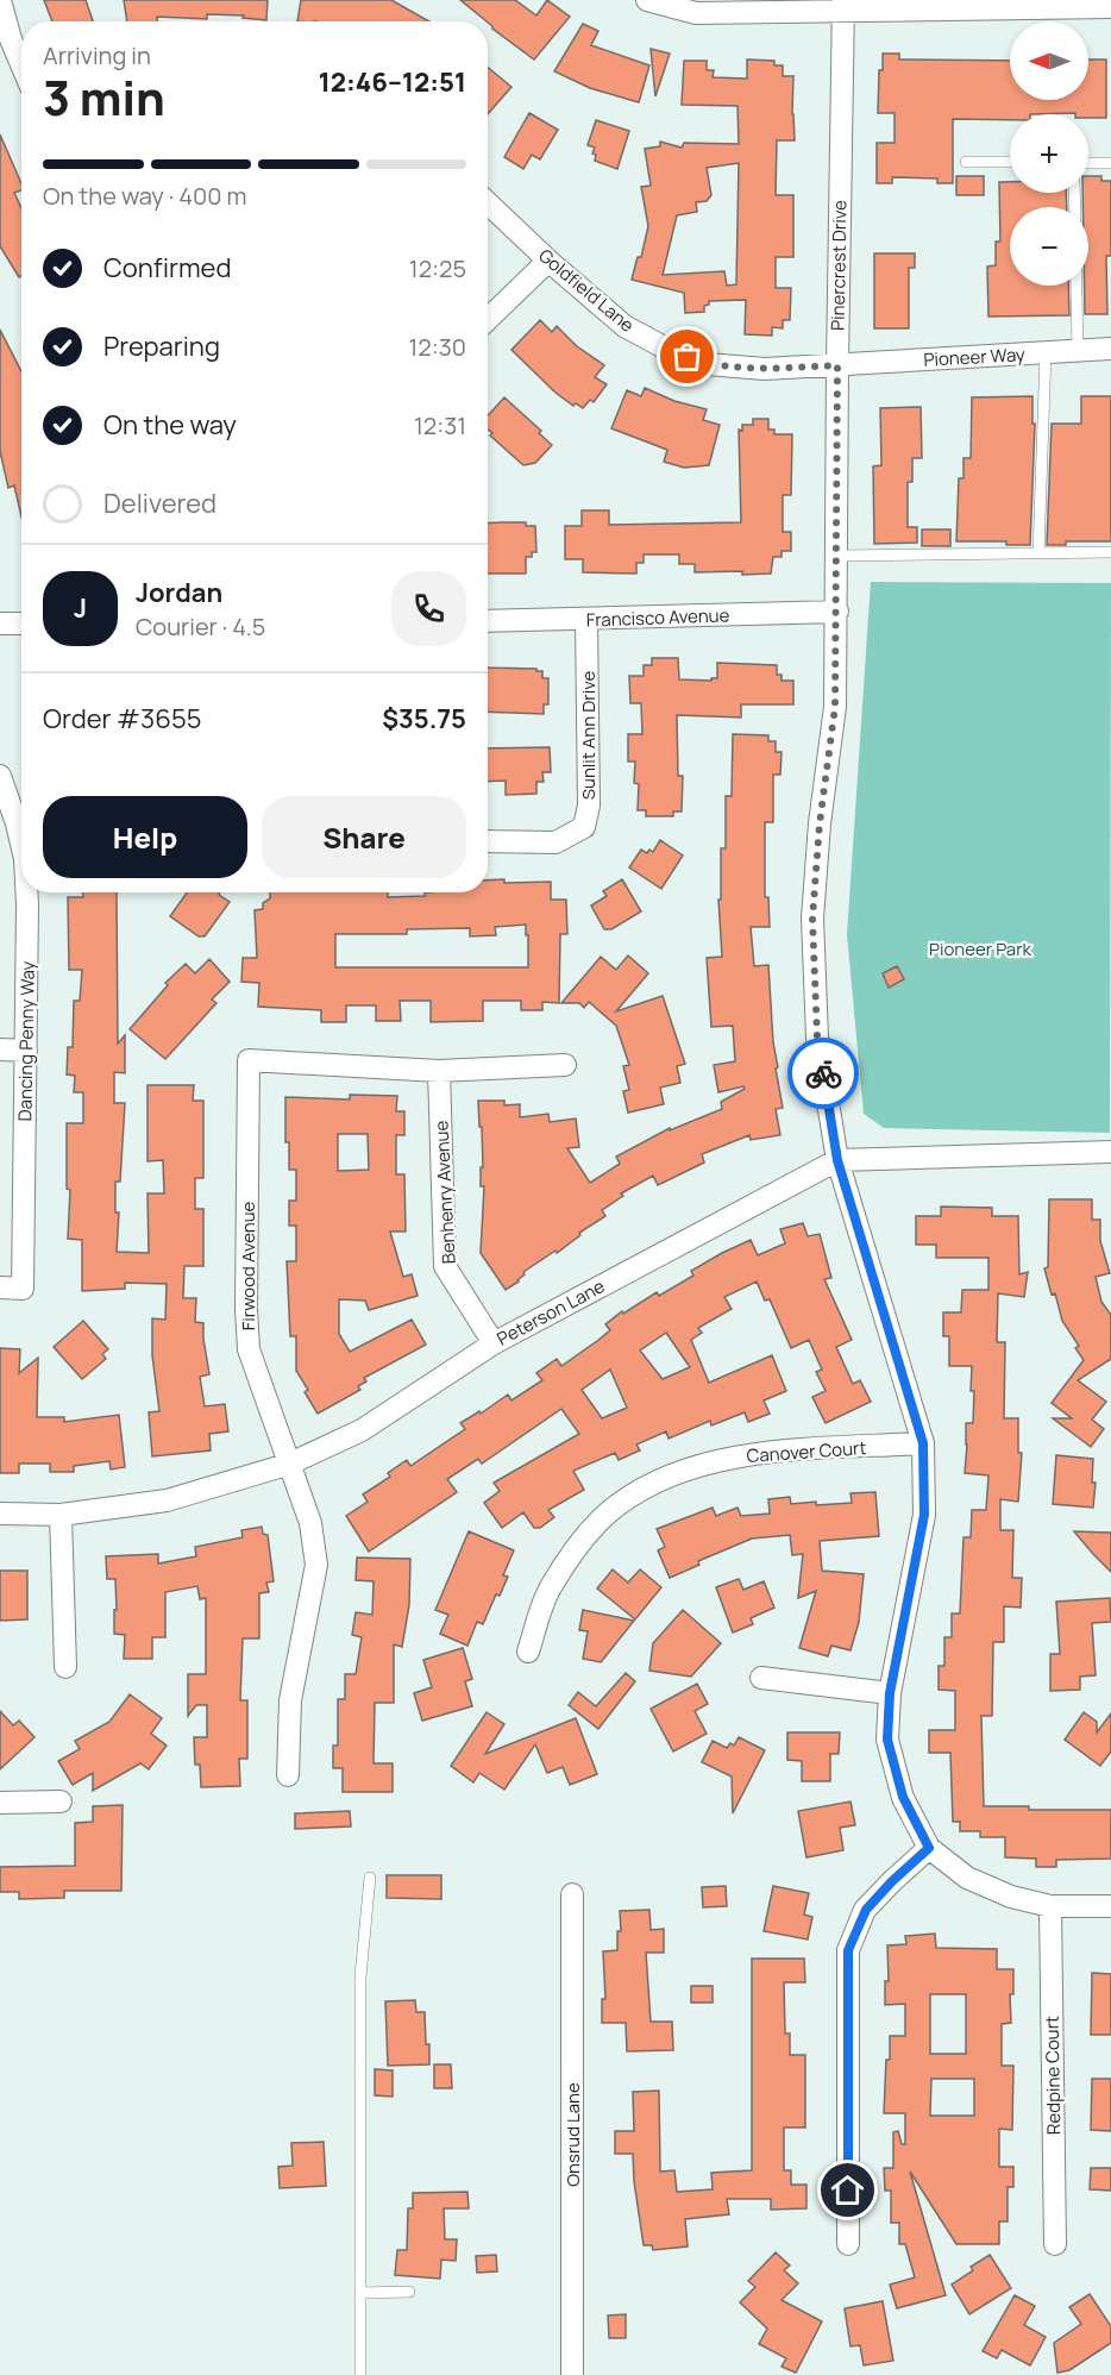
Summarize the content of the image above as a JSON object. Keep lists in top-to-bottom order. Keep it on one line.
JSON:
{"streets":{"street":["Pinercrest Drive","Goldfield Lane","Pioneer Way","Francisco Avenue","Sunlit Ann Drive","Dancing Penny Way","Benhenry Avenue","Firwood Avenue","Peterson Lane","Canover Court","Redpine Court","Onsrud Lane"]},"crossings":[["Pinercrest Drive","Goldfield Lane"],["Pinercrest Drive","Pioneer Way"],["Pinercrest Drive","Francisco Avenue"],["Pinercrest Drive","Peterson Lane"],["Pinercrest Drive","Canover Court"],["Pinercrest Drive","Redpine Court"],["Goldfield Lane","Pioneer Way"],["Francisco Avenue","Sunlit Ann Drive"],["Benhenry Avenue","Firwood Avenue"],["Benhenry Avenue","Peterson Lane"],["Firwood Avenue","Peterson Lane"]],"parks":["Pioneer Park"],"north":"left","page":{"map_buttons":["+","−"],"heading":["3 min","Arriving in","12:46–12:51"],"panel":["Jordan","Courier · 4.5","Order #3655","$35.75"],"bar":"On the way · 400 m","list":[["Confirmed","12:25"],["Preparing","12:30"],["On the way","12:31"],"Delivered"],"round":"J","buttons":["Help","Share"]}}
